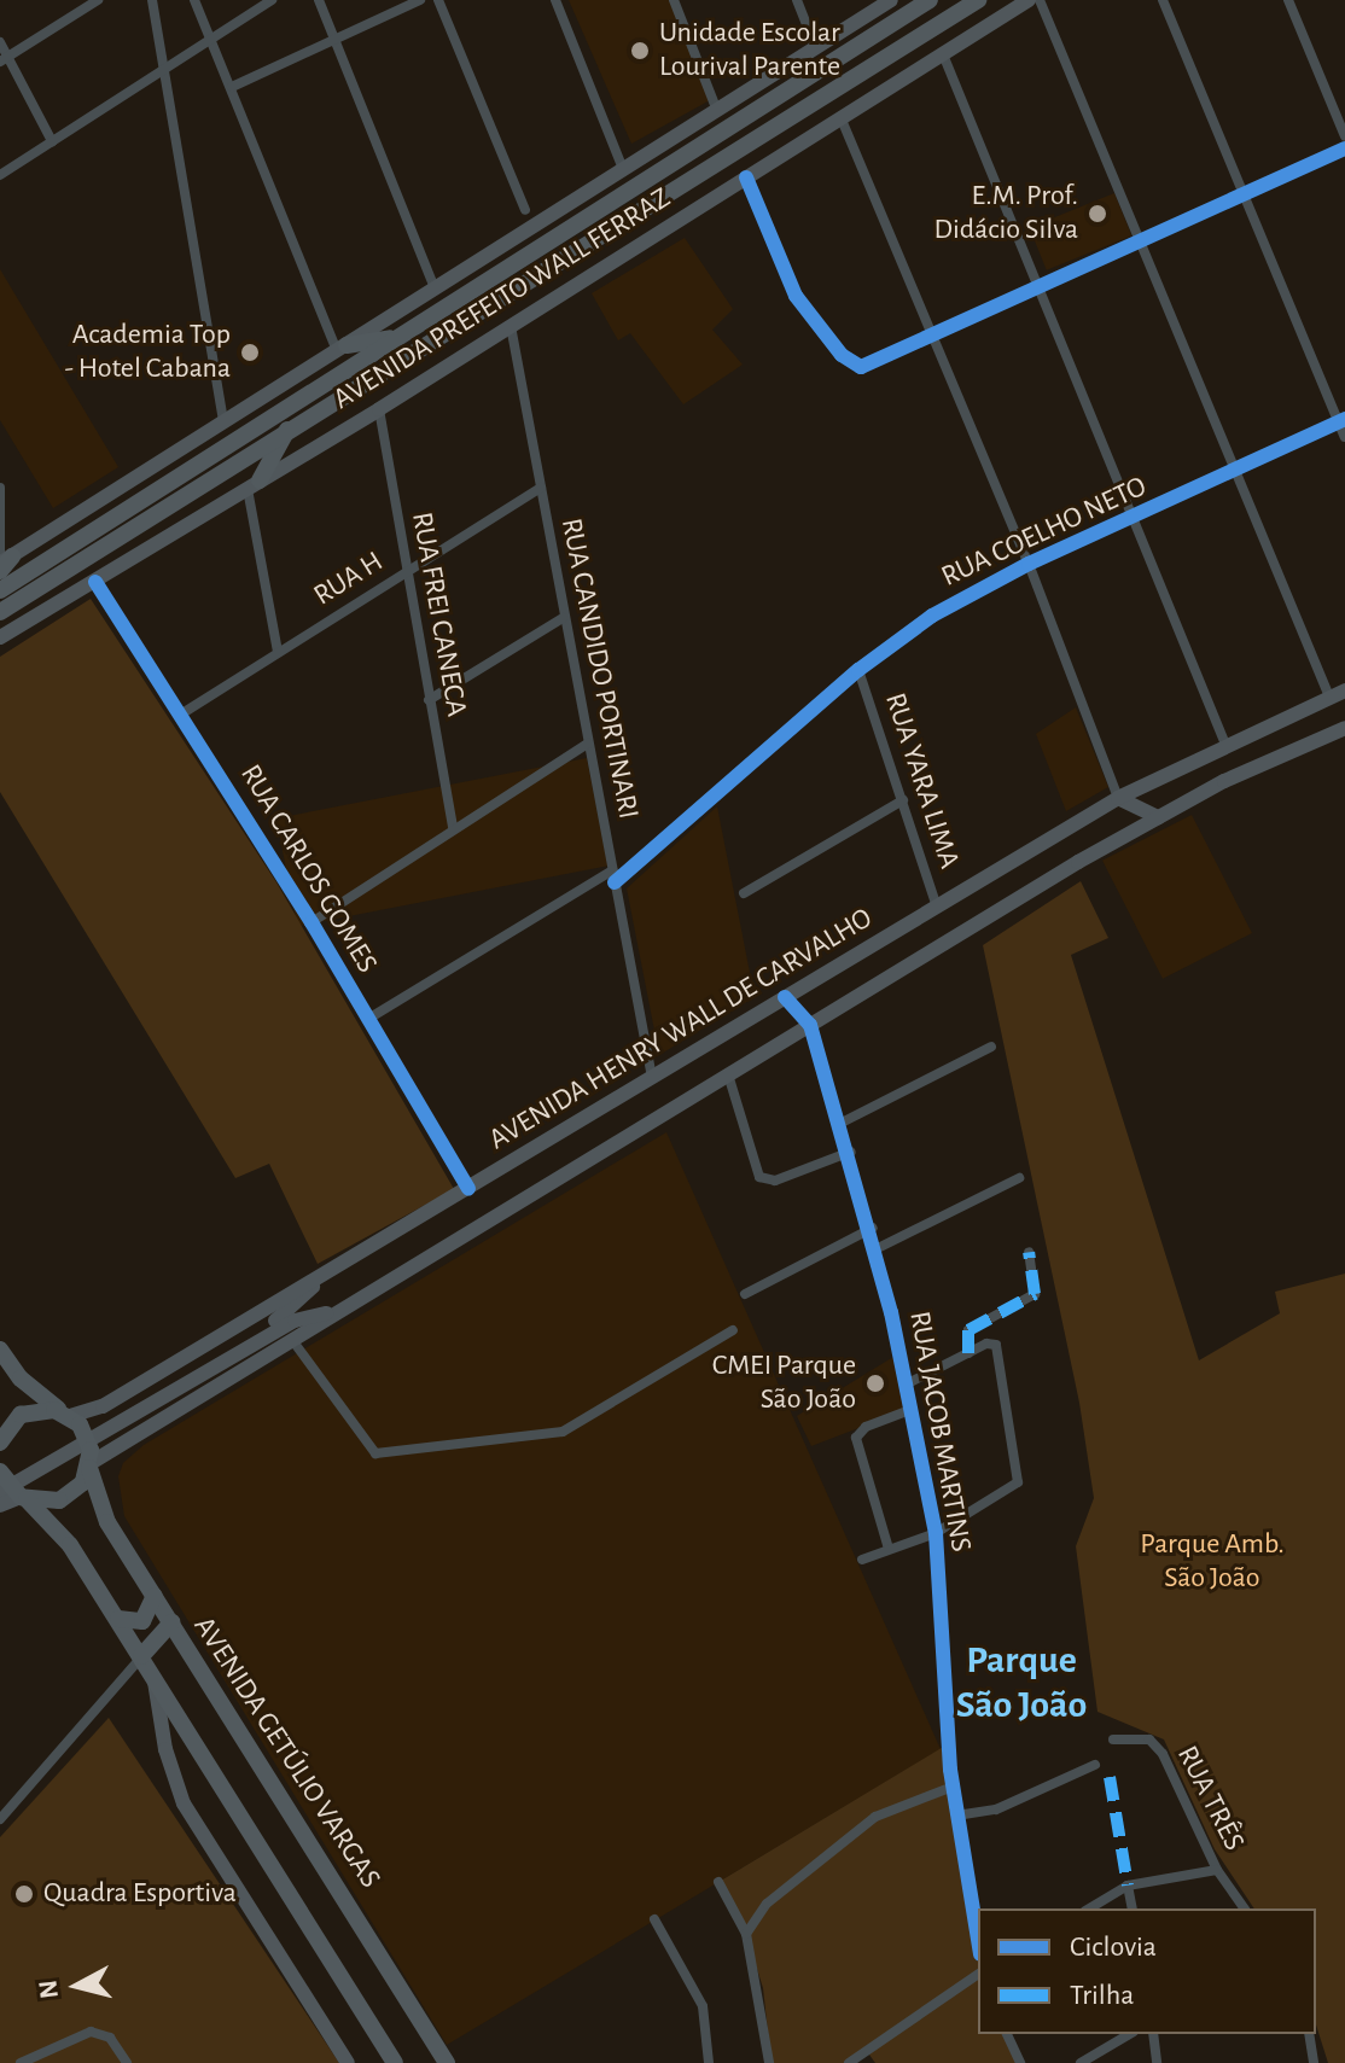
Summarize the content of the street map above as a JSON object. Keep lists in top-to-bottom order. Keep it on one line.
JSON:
{"streets":{"highway":["AVENIDA PREFEITO WALL FERRAZ","AVENIDA HENRY WALL DE CARVALHO","AVENIDA GETÚLIO VARGAS"],"street":["RUA COELHO NETO","RUA H","RUA FREI CANECA","RUA CANDIDO PORTINARI","RUA YARA LIMA","RUA CARLOS GOMES","RUA JACOB MARTINS","RUA TRÊS"]},"crossings":[["AVENIDA PREFEITO WALL FERRAZ","RUA FREI CANECA"],["AVENIDA PREFEITO WALL FERRAZ","RUA CANDIDO PORTINARI"],["AVENIDA PREFEITO WALL FERRAZ","RUA CARLOS GOMES"],["RUA COELHO NETO","RUA CANDIDO PORTINARI"],["RUA COELHO NETO","RUA YARA LIMA"],["RUA H","RUA FREI CANECA"],["RUA H","RUA CANDIDO PORTINARI"],["RUA H","RUA CARLOS GOMES"],["RUA CANDIDO PORTINARI","AVENIDA HENRY WALL DE CARVALHO"],["RUA YARA LIMA","AVENIDA HENRY WALL DE CARVALHO"],["RUA CARLOS GOMES","AVENIDA HENRY WALL DE CARVALHO"],["AVENIDA HENRY WALL DE CARVALHO","RUA JACOB MARTINS"],["AVENIDA HENRY WALL DE CARVALHO","AVENIDA GETÚLIO VARGAS"]],"districts":["Parque São João"],"parks":["Parque Amb. São João"],"places":["Unidade Escolar Lourival Parente","E.M. Prof. Didácio Silva","Academia Top - Hotel Cabana","CMEI Parque São João","Quadra Esportiva"],"legend":["Ciclovia","Trilha"],"north":"left"}
